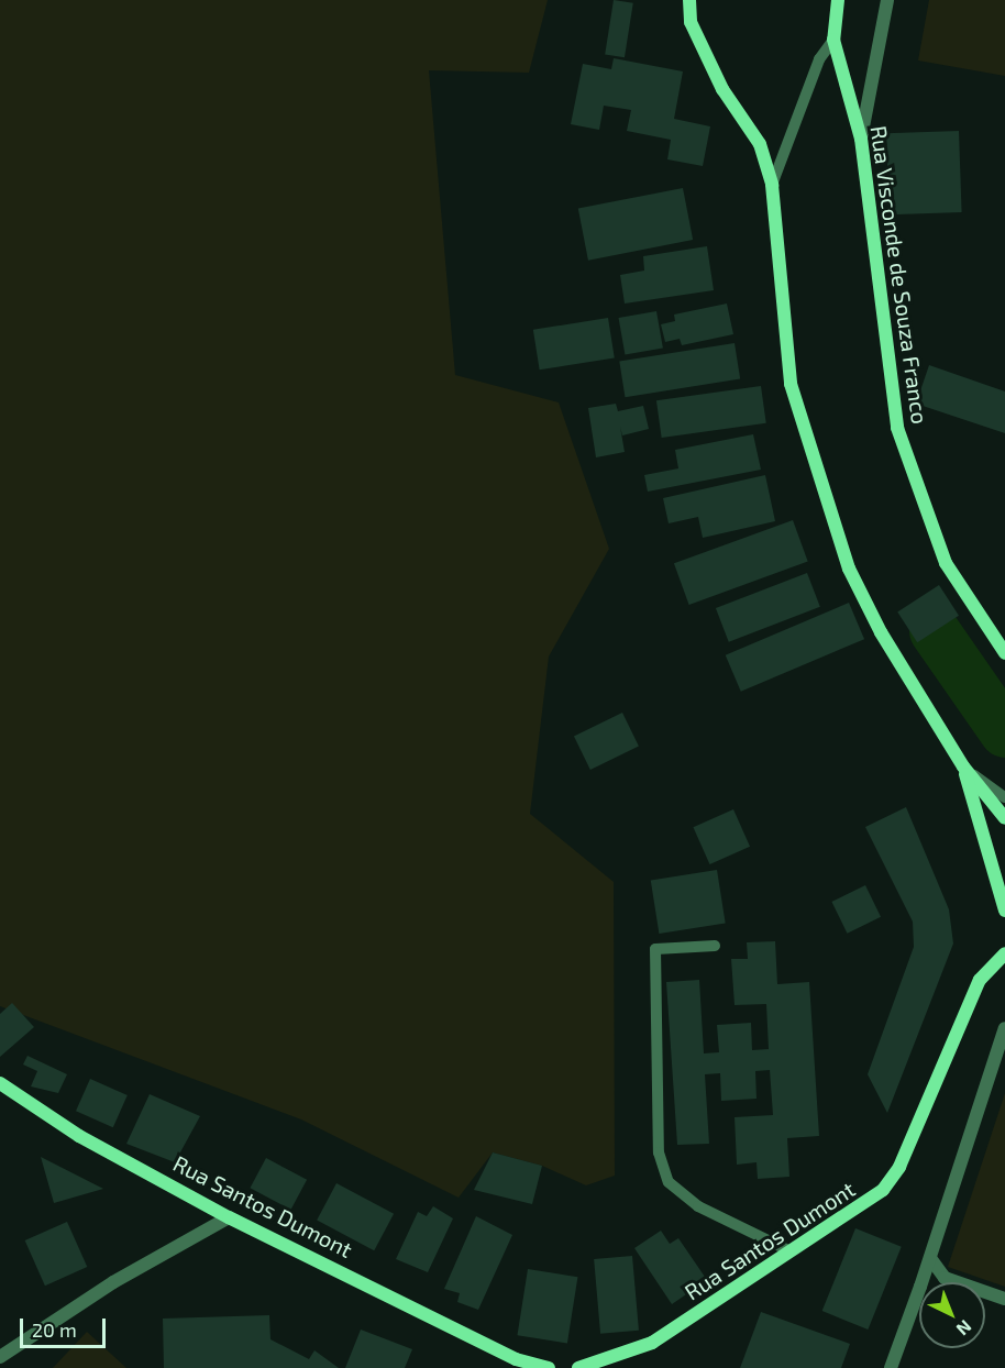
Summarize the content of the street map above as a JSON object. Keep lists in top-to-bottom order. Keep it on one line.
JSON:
{"streets":{"main road":["Rua Visconde de Souza Franco","Rua Santos Dumont"]},"scale_bar":"20 m","north":"bottom right"}
